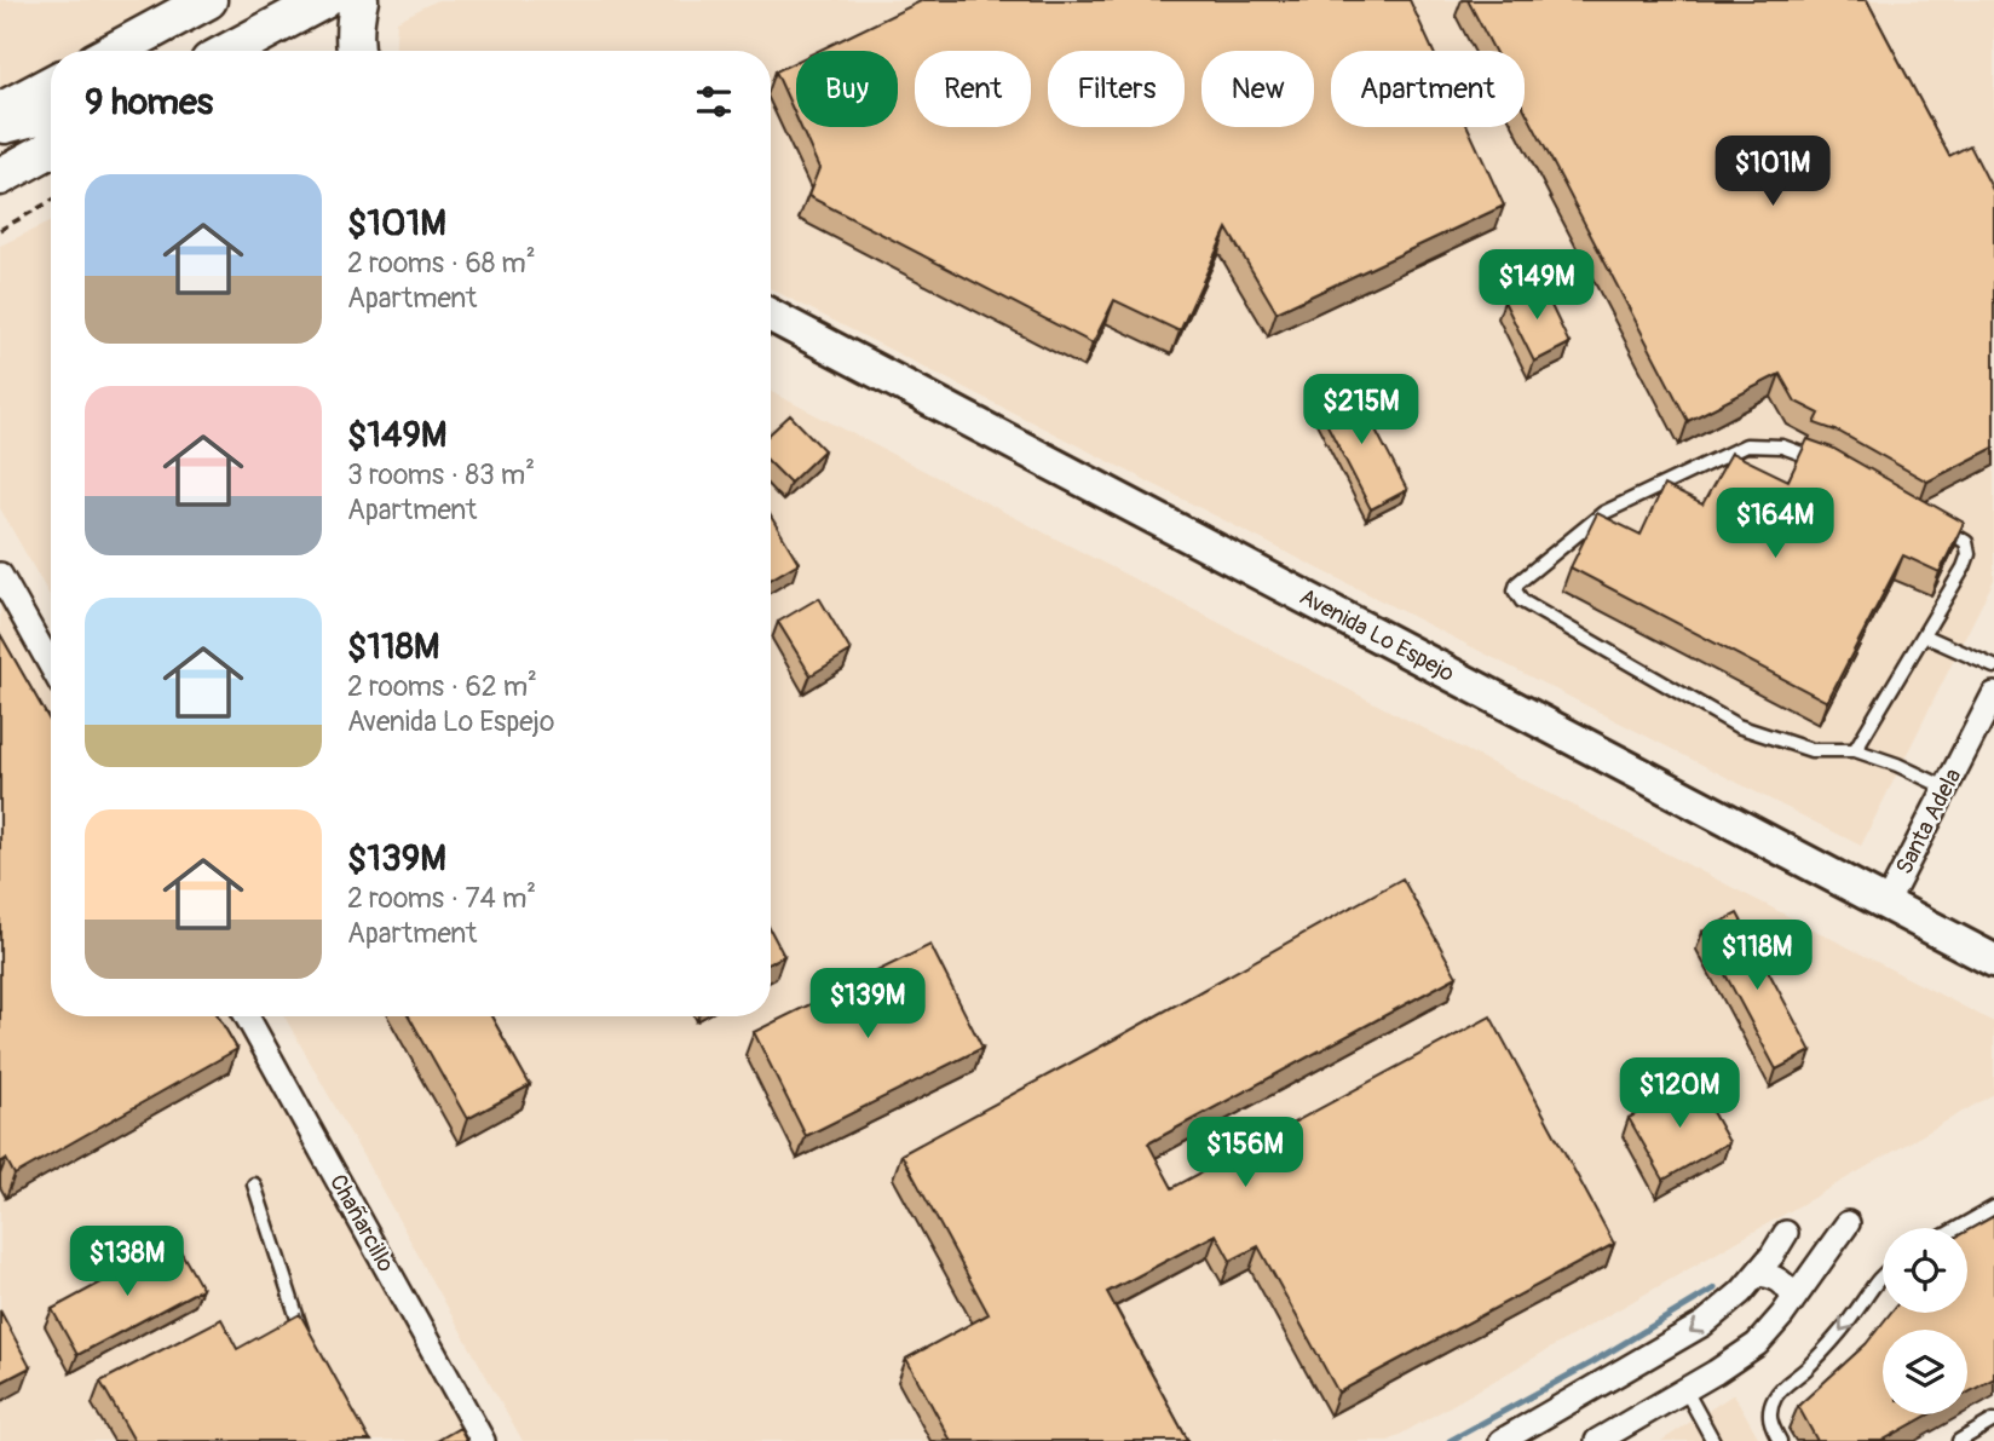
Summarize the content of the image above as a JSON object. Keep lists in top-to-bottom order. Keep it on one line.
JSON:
{"streets":{"main road":["Avenida Lo Espejo"],"street":["Santa Adela","Chañarcillo"]},"crossings":[["Avenida Lo Espejo","Santa Adela"]],"page":{"chip":["Buy","Rent","Filters","New","Apartment"],"heading":"9 homes","price":["$101M","$149M","$215M","$164M","$118M","$139M","$120M","$156M","$138M"],"list":[{"name":"$101M","note":"2 rooms · 68 m² · Apartment"},{"name":"$149M","note":"3 rooms · 83 m² · Apartment"},{"name":"$118M","note":"2 rooms · 62 m² · Avenida Lo Espejo"},{"name":"$139M","note":"2 rooms · 74 m² · Apartment"}]}}
